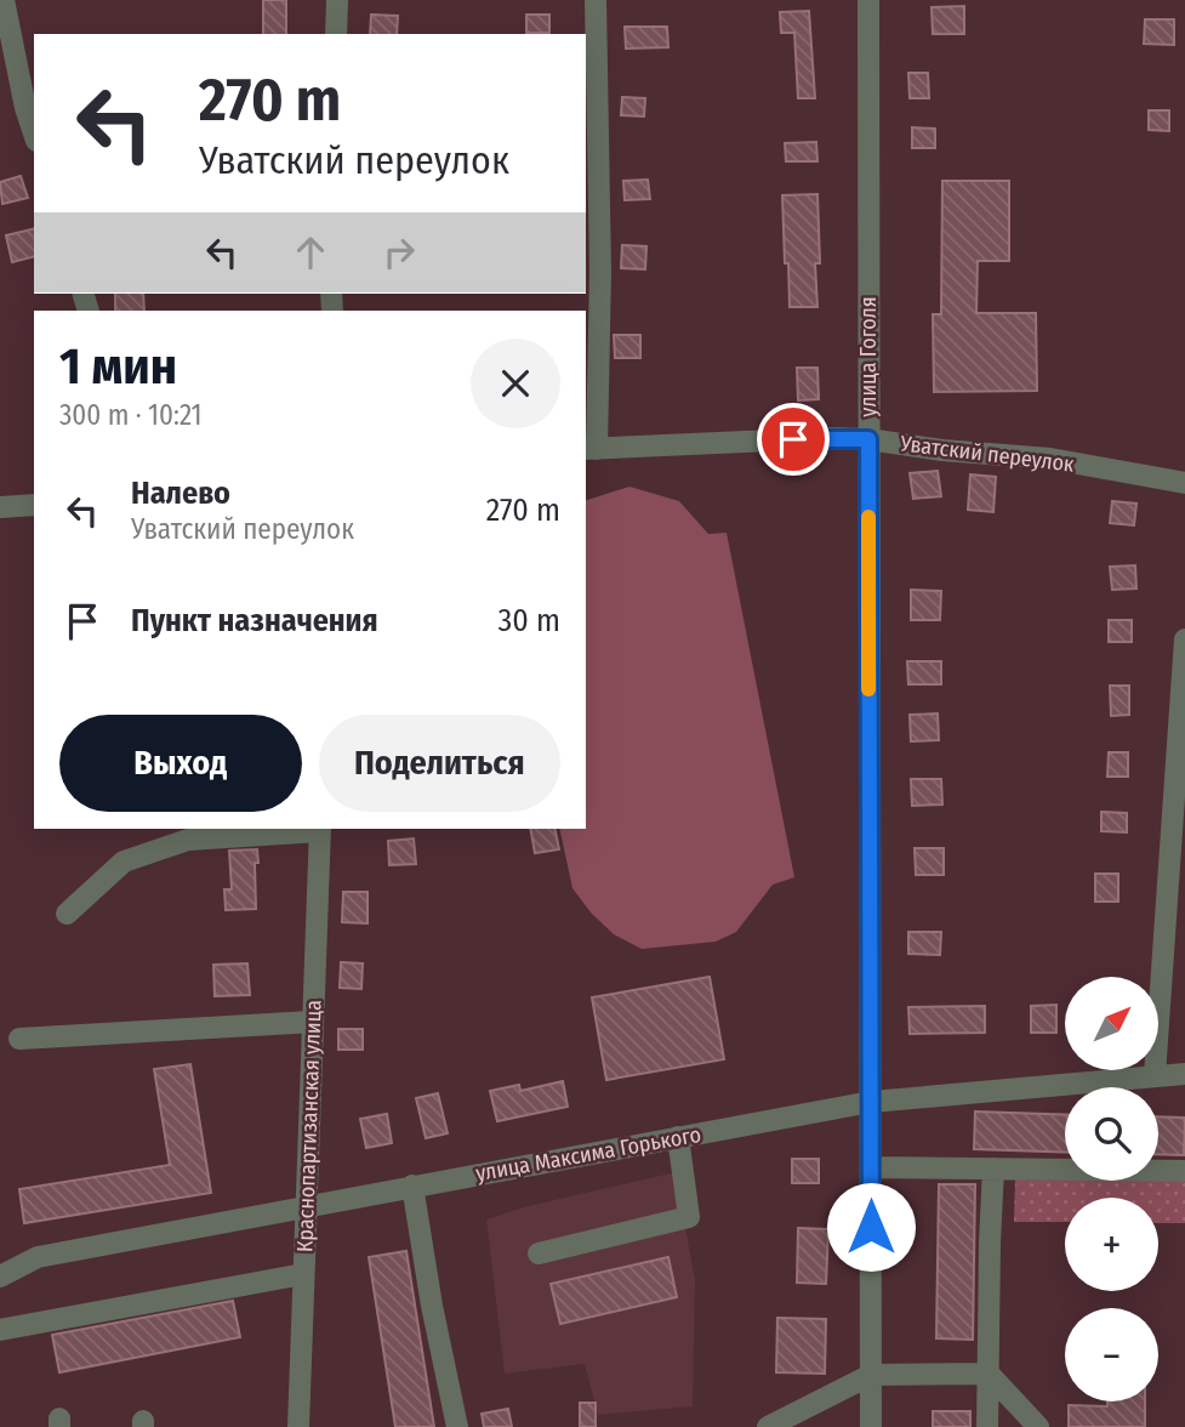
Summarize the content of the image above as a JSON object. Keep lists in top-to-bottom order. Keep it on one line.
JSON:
{"streets":{"street":["улица Гоголя","Уватский переулок","Краснопартизанская улица","улица Максима Горького"]},"crossings":[["улица Гоголя","Уватский переулок"],["улица Гоголя","улица Максима Горького"],["Краснопартизанская улица","улица Максима Горького"]],"north":"top right","page":{"turn":["270 m","Уватский переулок"],"heading":["1 мин","300 m · 10:21"],"list":[{"name":"Налево","note":"Уватский переулок","value":"270 m"},{"name":"Пункт назначения","value":"30 m"}],"buttons":["Выход","Поделиться"],"map_buttons":["+","−"]}}
